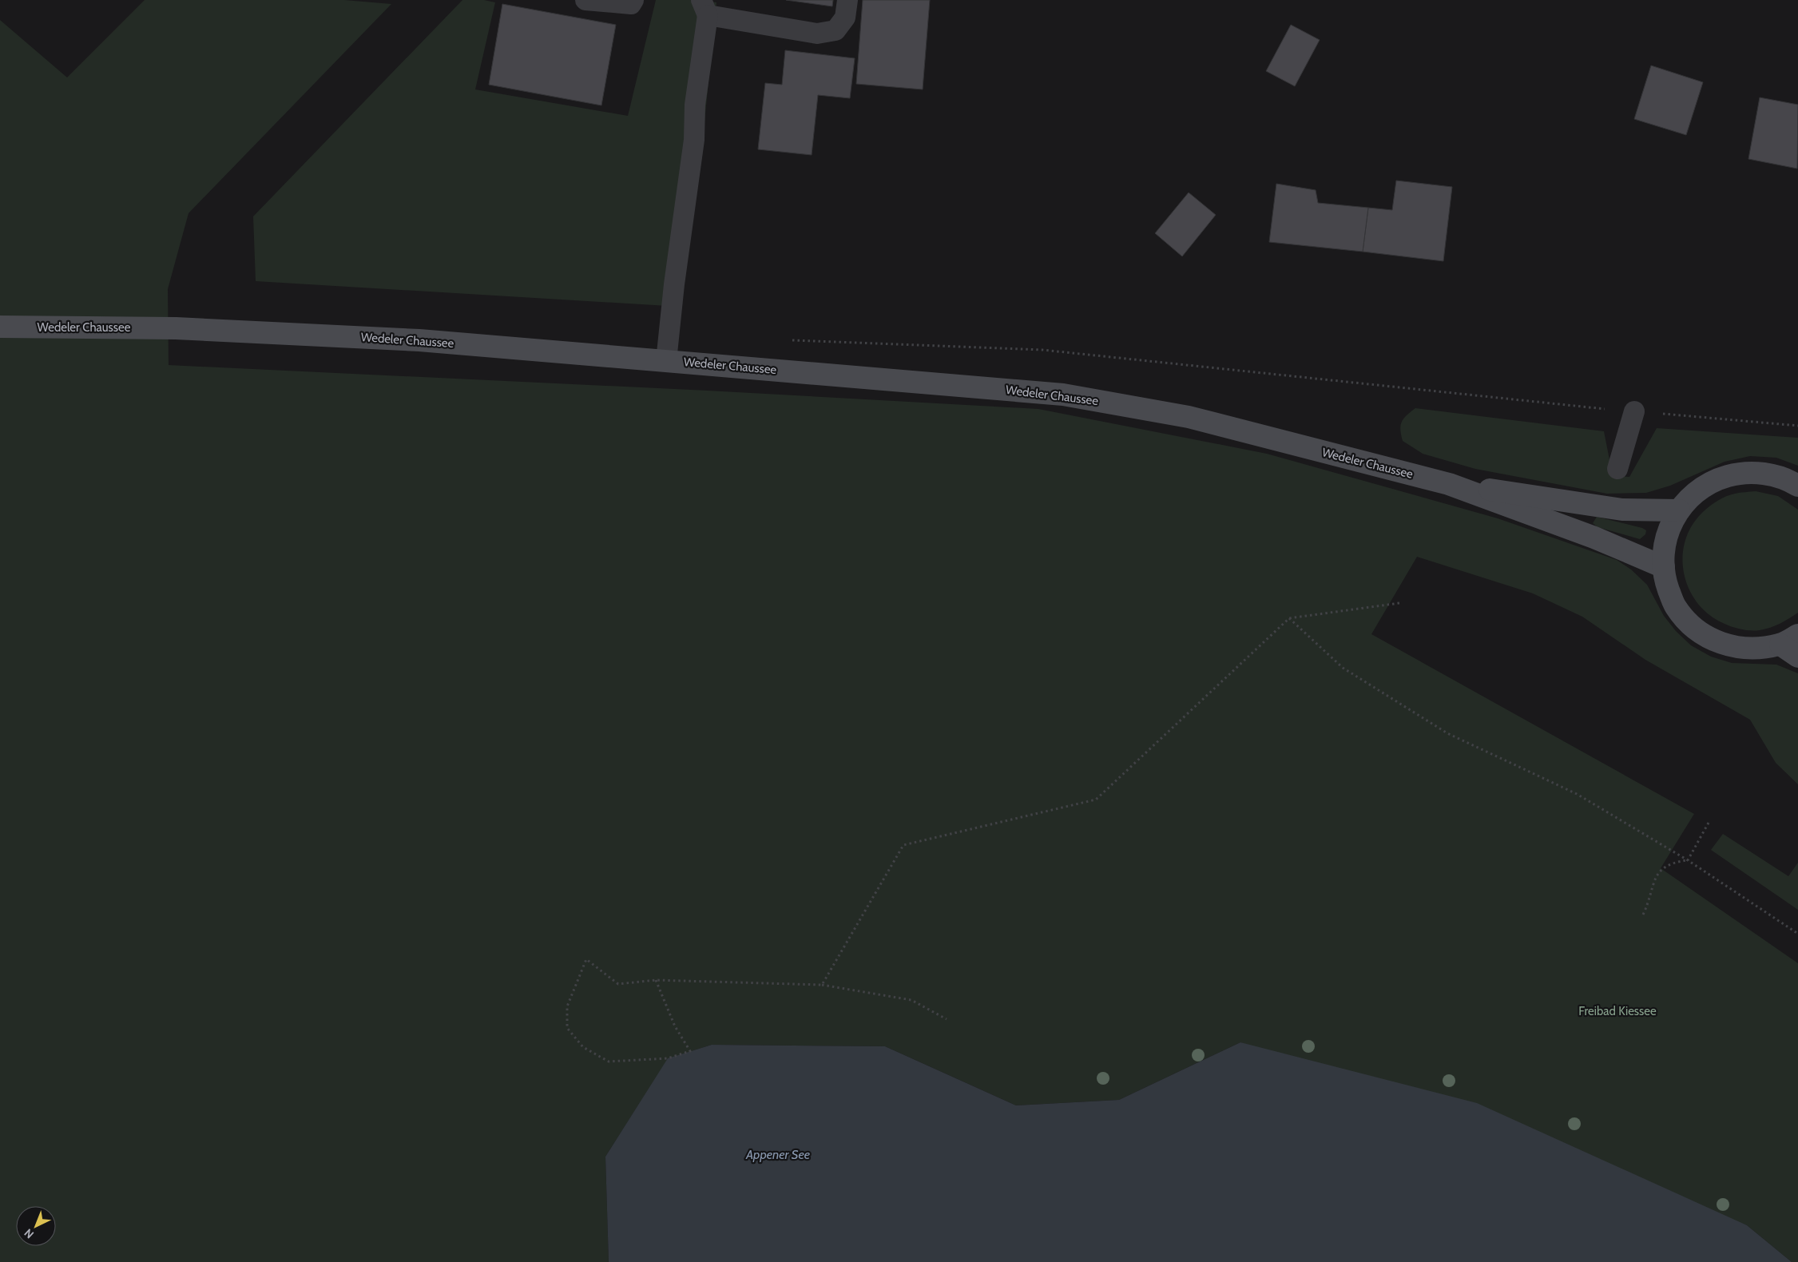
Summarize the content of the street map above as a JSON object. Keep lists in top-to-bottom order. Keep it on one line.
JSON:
{"streets":{"main road":["Wedeler Chaussee"]},"water":["Appener See"],"parks":["Freibad Kiessee"],"north":"bottom left"}
